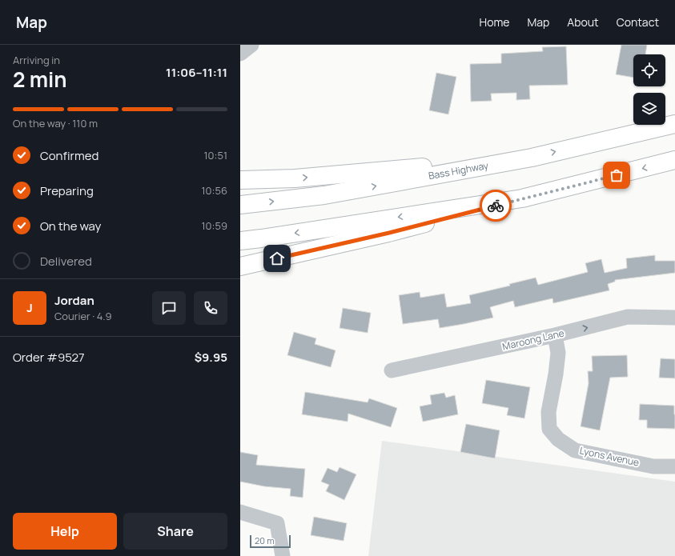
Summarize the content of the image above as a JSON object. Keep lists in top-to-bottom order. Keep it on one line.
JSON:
{"streets":{"highway":["Bass Highway"],"street":["Maroong Lane","Lyons Avenue"]},"crossings":[["Maroong Lane","Lyons Avenue"]],"one_way":["Maroong Lane"],"scale_bar":"20 m","page":{"header":"Map","nav":["Home","Map","About","Contact"],"heading":["2 min","Arriving in","11:06–11:11"],"panel":["Jordan","Courier · 4.9","Order #9527","$9.95"],"bar":"On the way · 110 m","list":[["Confirmed","10:51"],["Preparing","10:56"],["On the way","10:59"],"Delivered"],"round":"J","buttons":["Help","Share"],"scale":"20 m"}}
